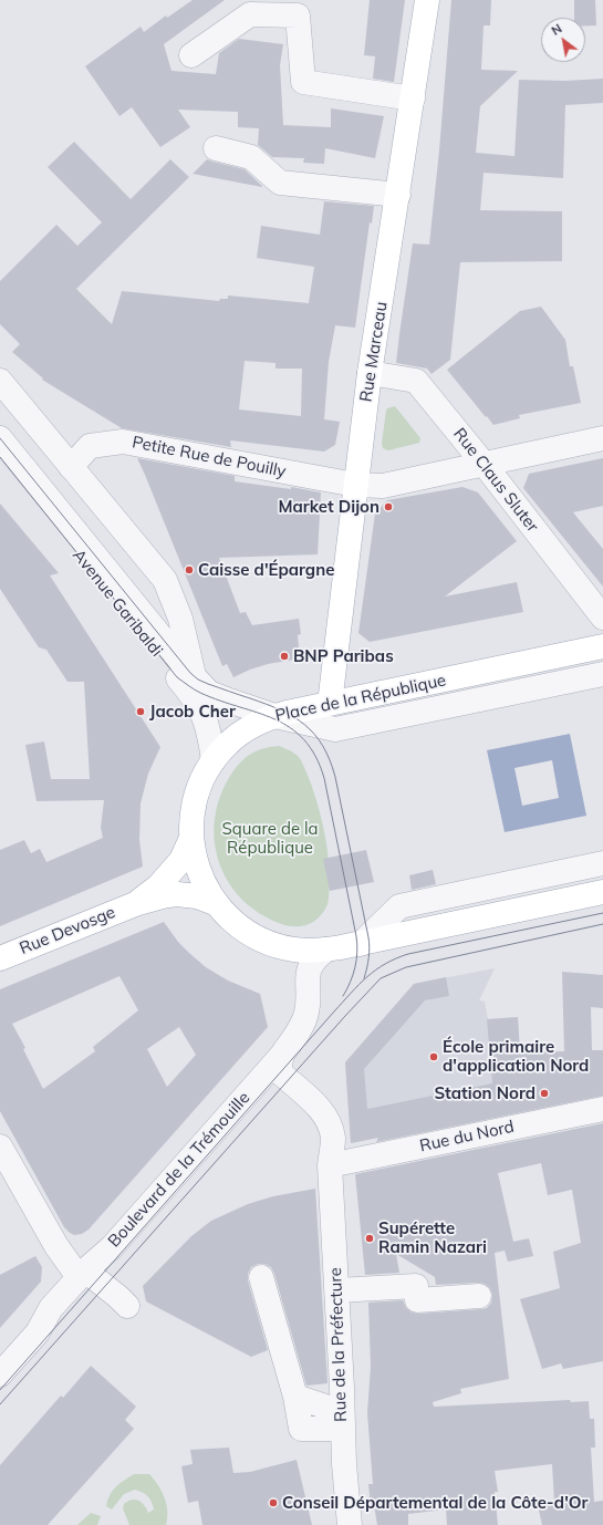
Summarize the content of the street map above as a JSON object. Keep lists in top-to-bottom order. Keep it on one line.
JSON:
{"streets":{"main road":["Rue Marceau","Place de la République","Rue Devosge"],"street":["Petite Rue de Pouilly","Rue Claus Sluter","Avenue Garibaldi","Rue du Nord","Boulevard de la Trémouille","Rue de la Préfecture"]},"crossings":[["Rue Marceau","Petite Rue de Pouilly"],["Rue Marceau","Rue Claus Sluter"],["Rue Marceau","Place de la République"],["Petite Rue de Pouilly","Rue Claus Sluter"],["Petite Rue de Pouilly","Avenue Garibaldi"],["Avenue Garibaldi","Place de la République"],["Place de la République","Boulevard de la Trémouille"],["Rue du Nord","Rue de la Préfecture"],["Boulevard de la Trémouille","Rue de la Préfecture"]],"parks":["Square de la République"],"places":["Market Dijon","Caisse d'Épargne","BNP Paribas","Jacob Cher","École primaire d'application Nord","Station Nord","Supérette Ramin Nazari","Conseil Départemental de la Côte-d'Or"],"north":"top left"}
